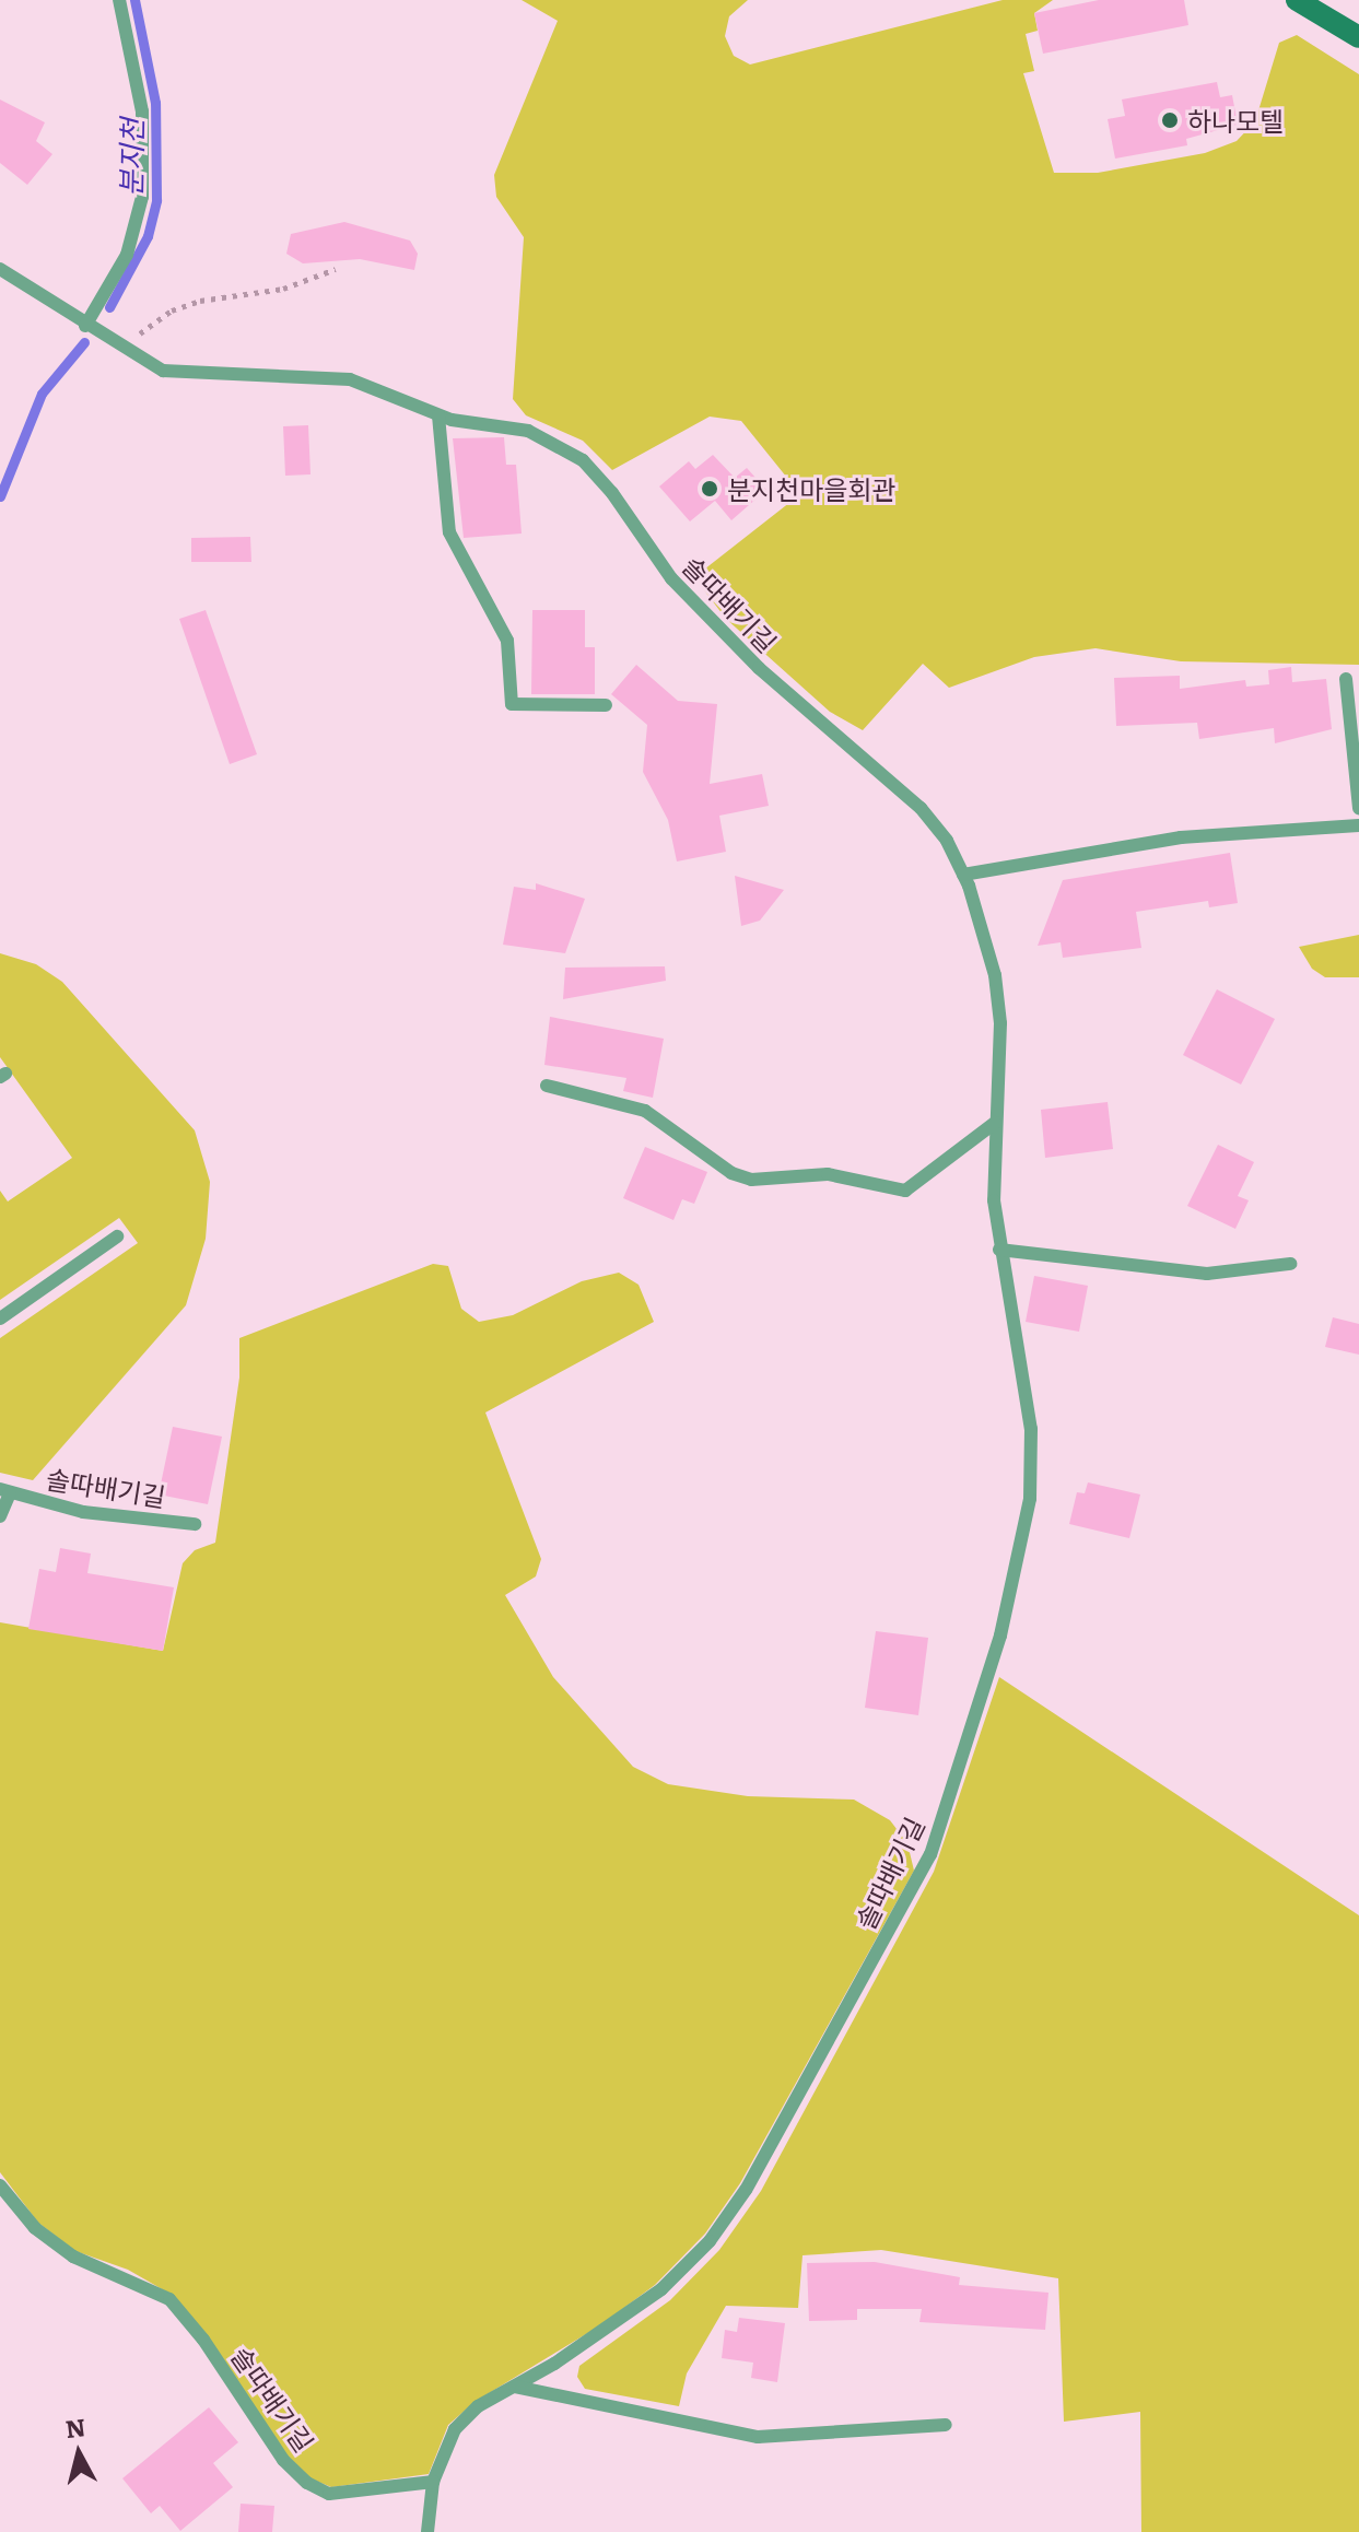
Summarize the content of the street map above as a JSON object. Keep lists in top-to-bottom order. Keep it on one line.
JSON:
{"streets":{"lane":["솔따배기길"]},"water":["분지천"],"places":["하나모텔","분지천마을회관"],"north":"top"}
